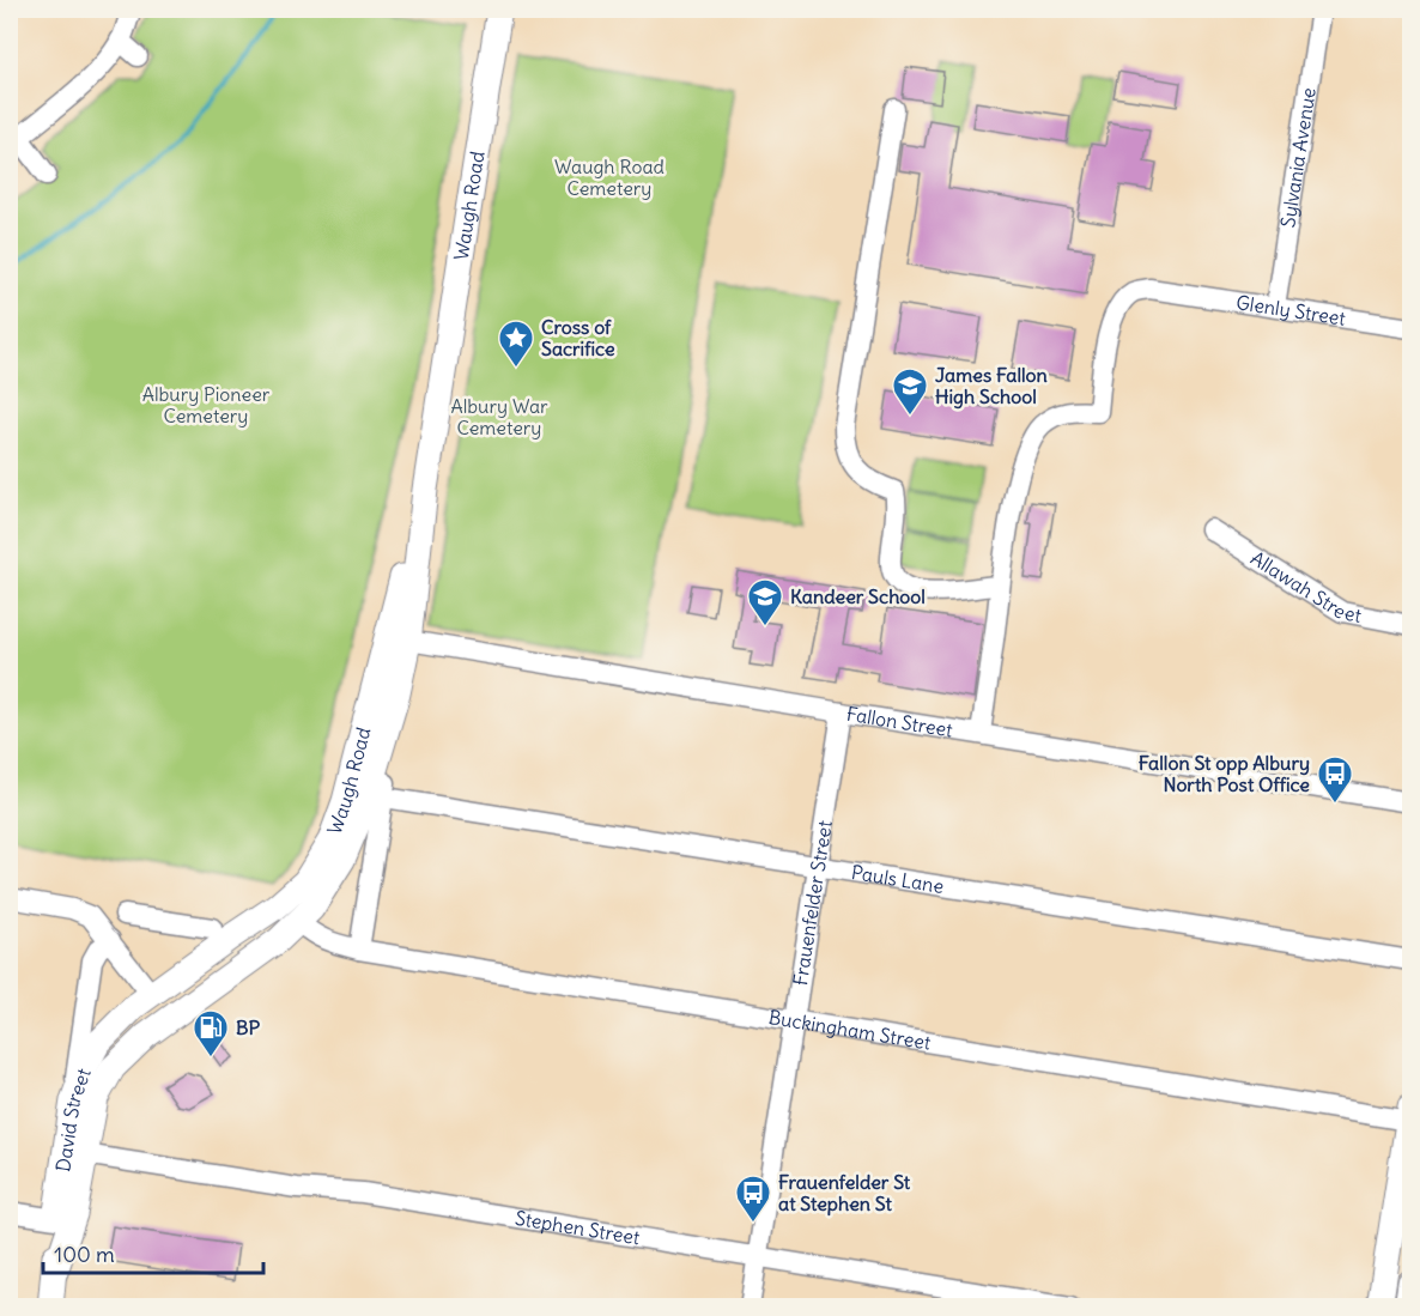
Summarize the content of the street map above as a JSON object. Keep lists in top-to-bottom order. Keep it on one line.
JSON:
{"streets":{"main road":["Waugh Road","David Street"],"street":["Sylvania Avenue","Glenly Street","Allawah Street","Fallon Street","Pauls Lane","Frauenfelder Street","Buckingham Street","Stephen Street"]},"crossings":[["Sylvania Avenue","Glenly Street"],["Waugh Road","Fallon Street"],["Waugh Road","Pauls Lane"],["Waugh Road","Buckingham Street"],["Waugh Road","David Street"],["Fallon Street","Frauenfelder Street"],["Pauls Lane","Frauenfelder Street"],["Frauenfelder Street","Buckingham Street"],["Frauenfelder Street","Stephen Street"],["David Street","Stephen Street"]],"parks":["Waugh Road Cemetery","Albury Pioneer Cemetery","Albury War Cemetery"],"places":{"place":["Cross of Sacrifice"],"school or university":["James Fallon High School","Kandeer School"],"bus stop":["Fallon St opp Albury North Post Office","Frauenfelder St at Stephen St"],"fuel station":["BP"]},"scale_bar":"100 m"}
